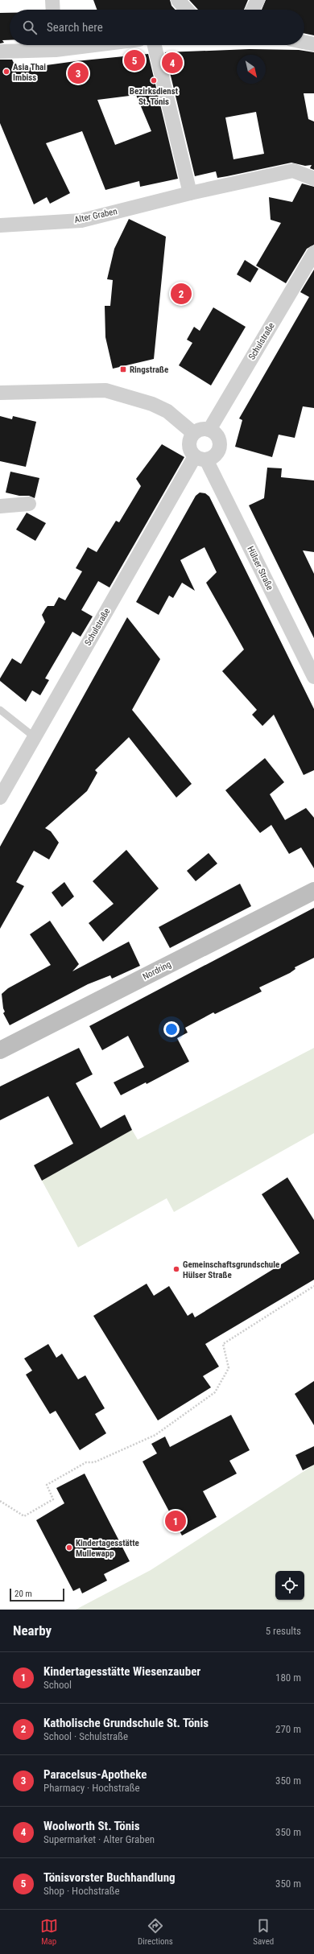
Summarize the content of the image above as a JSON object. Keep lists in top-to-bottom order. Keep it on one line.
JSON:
{"streets":{"main road":["Nordring"],"street":["Alter Graben","Schulstraße","Hülser Straße"]},"crossings":[["Schulstraße","Hülser Straße"]],"places":{"other":["Asia Thai Imbiss","Bezirksdienst St. Tönis","Gemeinschaftsgrundschule Hülser Straße","Kindertagesstätte Mullewapp"],"transit":["Ringstraße"]},"scale_bar":"20 m","north":"bottom right","page":{"search":"Search here","pins":["5","4","3","2","1"],"scale":"20 m","heading":["Nearby","5 results"],"list":[{"mark":"1","name":"Kindertagesstätte Wiesenzauber","note":"School","value":"180 m"},{"mark":"2","name":"Katholische Grundschule St. Tönis","note":"School · Schulstraße","value":"270 m"},{"mark":"3","name":"Paracelsus-Apotheke","note":"Pharmacy · Hochstraße","value":"350 m"},{"mark":"4","name":"Woolworth St. Tönis","note":"Supermarket · Alter Graben","value":"350 m"},{"mark":"5","name":"Tönisvorster Buchhandlung","note":"Shop · Hochstraße","value":"350 m"}],"nav":["Map","Directions","Saved"]}}
